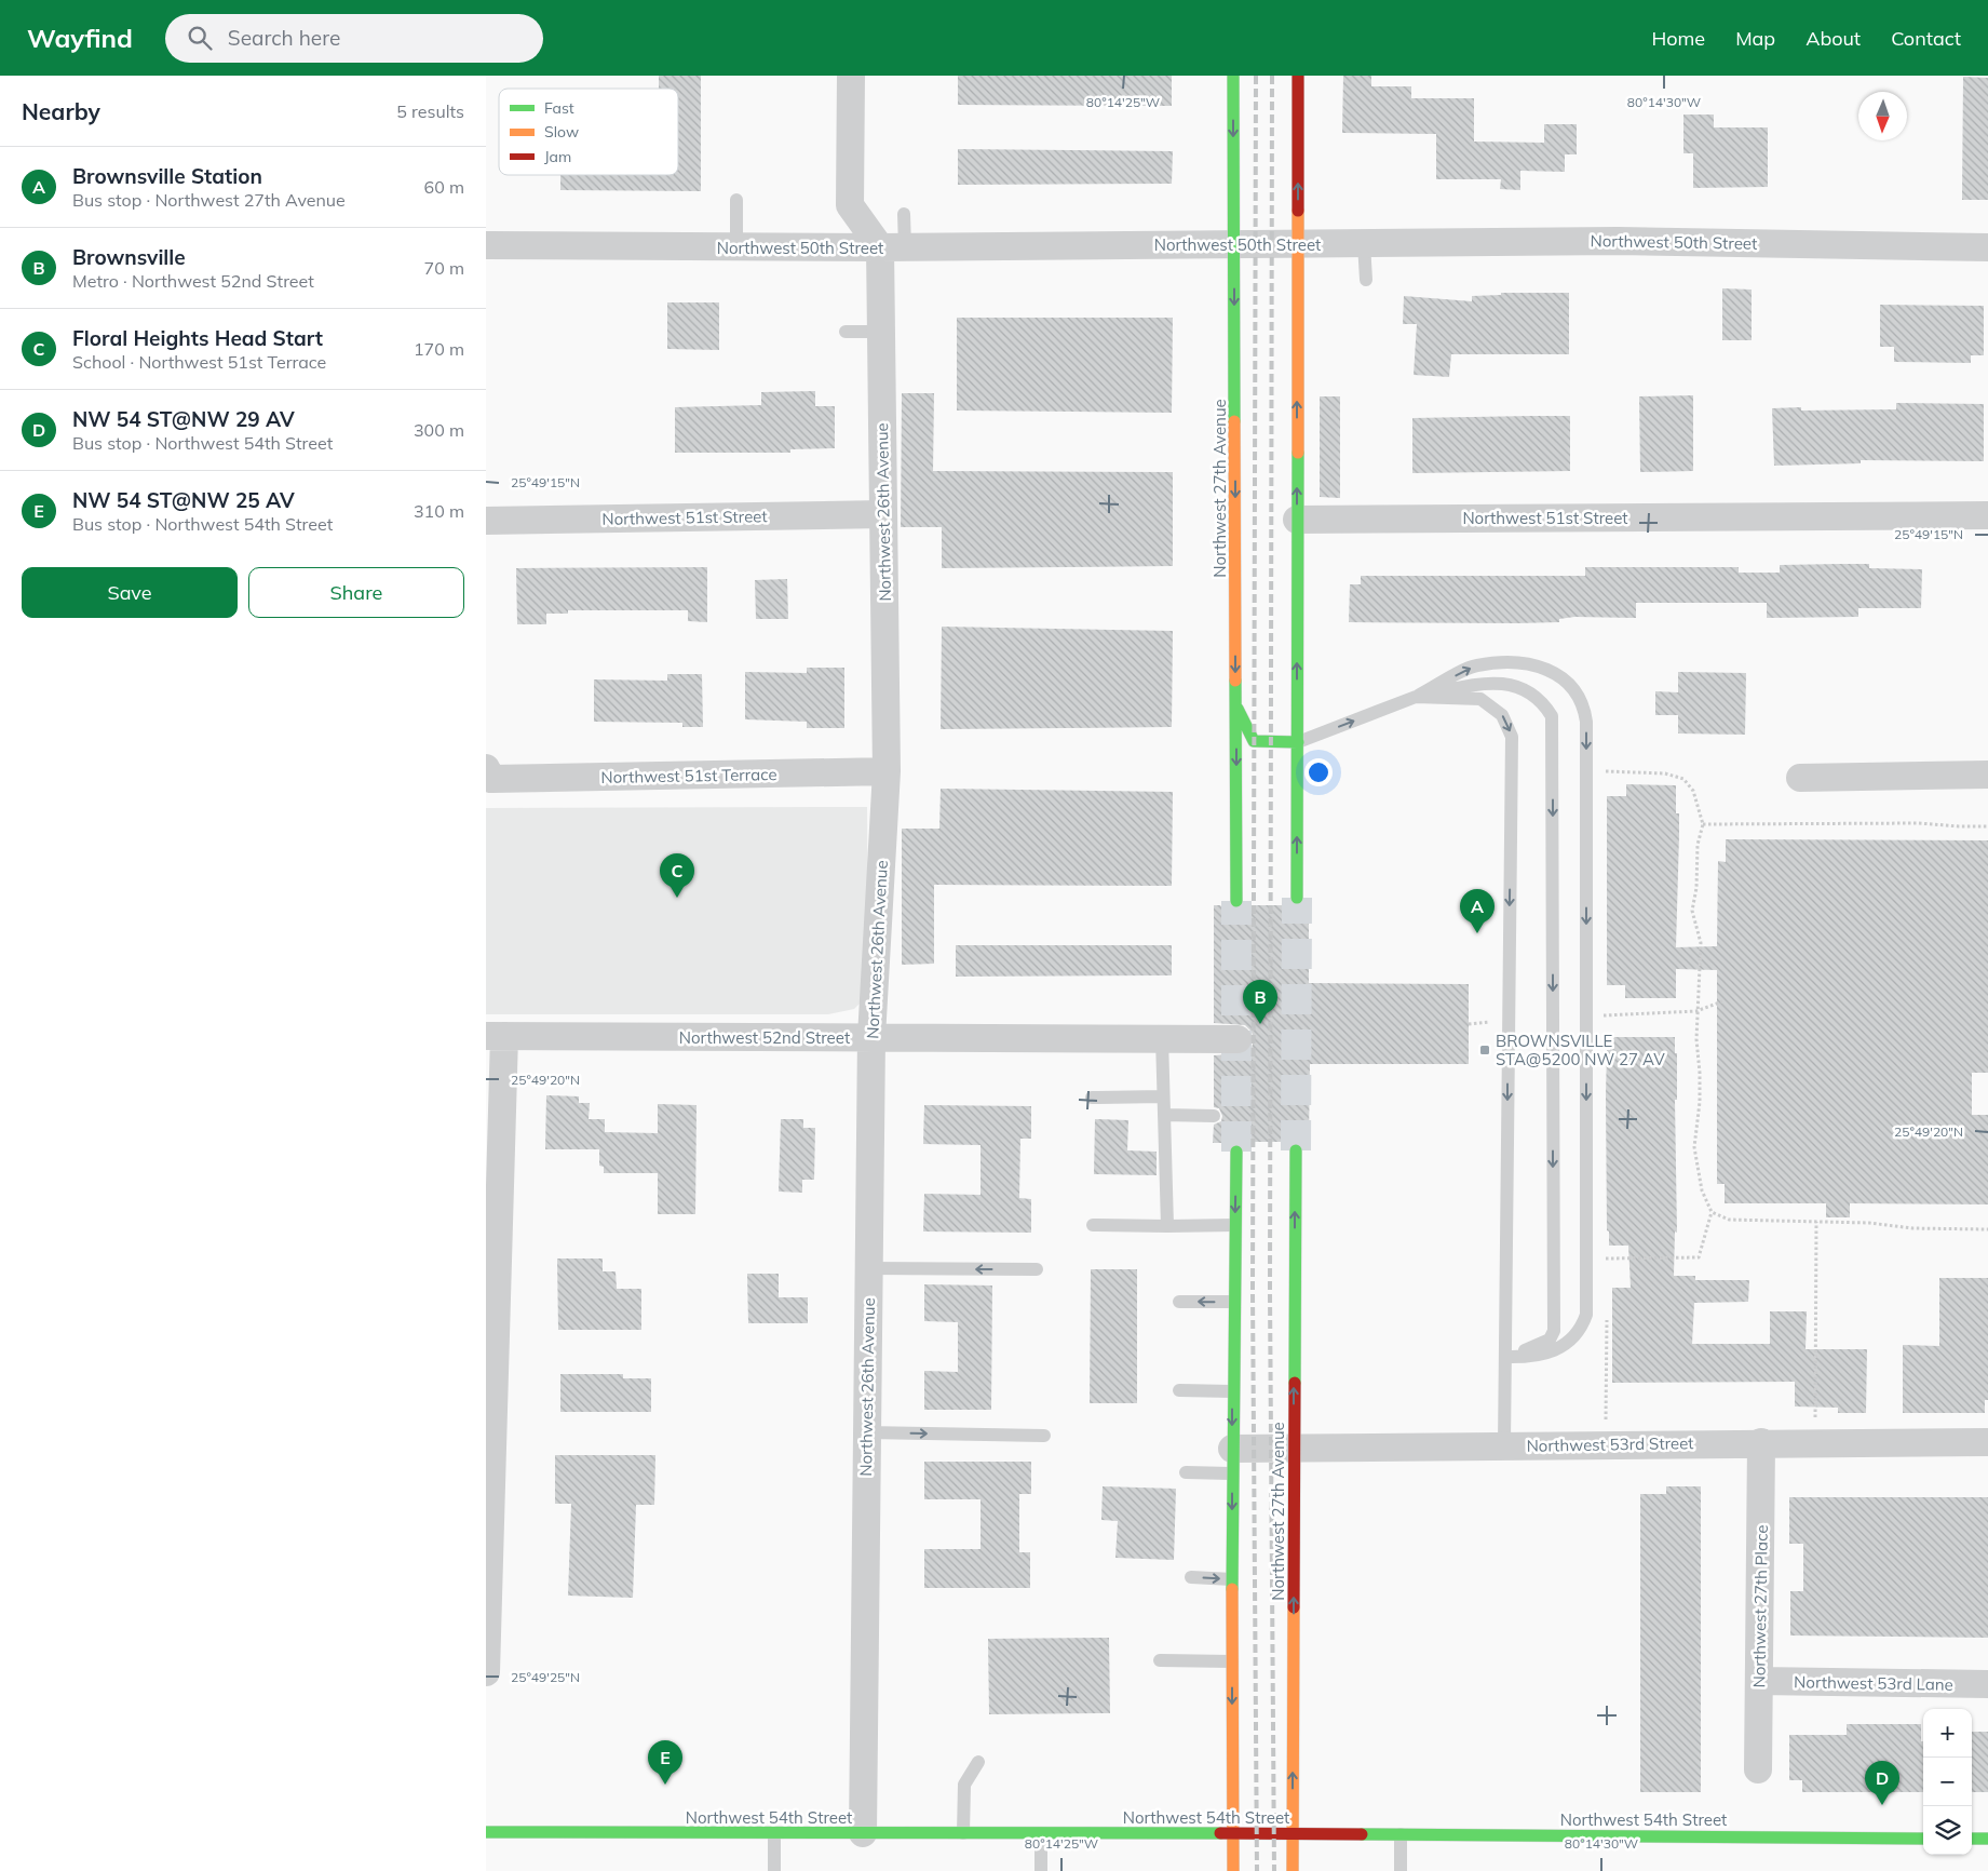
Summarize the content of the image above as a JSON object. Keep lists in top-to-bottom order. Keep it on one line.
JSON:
{"streets":{"main road":["Northwest 27th Avenue","Northwest 54th Street"],"street":["Northwest 50th Street","Northwest 26th Avenue","Northwest 51st Street","Northwest 51st Terrace","Northwest 52nd Street","Northwest 53rd Street","Northwest 27th Place","Northwest 53rd Lane"]},"crossings":[["Northwest 50th Street","Northwest 27th Avenue"],["Northwest 50th Street","Northwest 26th Avenue"],["Northwest 27th Avenue","Northwest 53rd Street"],["Northwest 27th Avenue","Northwest 54th Street"],["Northwest 26th Avenue","Northwest 51st Street"],["Northwest 26th Avenue","Northwest 51st Terrace"],["Northwest 26th Avenue","Northwest 52nd Street"],["Northwest 26th Avenue","Northwest 54th Street"],["Northwest 53rd Street","Northwest 27th Place"],["Northwest 27th Place","Northwest 53rd Lane"]],"places":{"transit":["BROWNSVILLE STA@5200 NW 27 AV"]},"legend":["Fast","Slow","Jam"],"north":"bottom","page":{"header":"Wayfind","search":"Search here","nav":["Home","Map","About","Contact"],"heading":["Nearby","5 results"],"list":[{"mark":"A","name":"Brownsville Station","note":"Bus stop · Northwest 27th Avenue","value":"60 m"},{"mark":"B","name":"Brownsville","note":"Metro · Northwest 52nd Street","value":"70 m"},{"mark":"C","name":"Floral Heights Head Start","note":"School · Northwest 51st Terrace","value":"170 m"},{"mark":"D","name":"NW 54 ST@NW 29 AV","note":"Bus stop · Northwest 54th Street","value":"300 m"},{"mark":"E","name":"NW 54 ST@NW 25 AV","note":"Bus stop · Northwest 54th Street","value":"310 m"}],"buttons":["Save","Share"],"pins":["C","A","B","E","D"],"map_buttons":["+","−"]},"coordinates":["80°14'25\"W","80°14'30\"W","25°49'15\"N","25°49'20\"N","25°49'25\"N"]}
